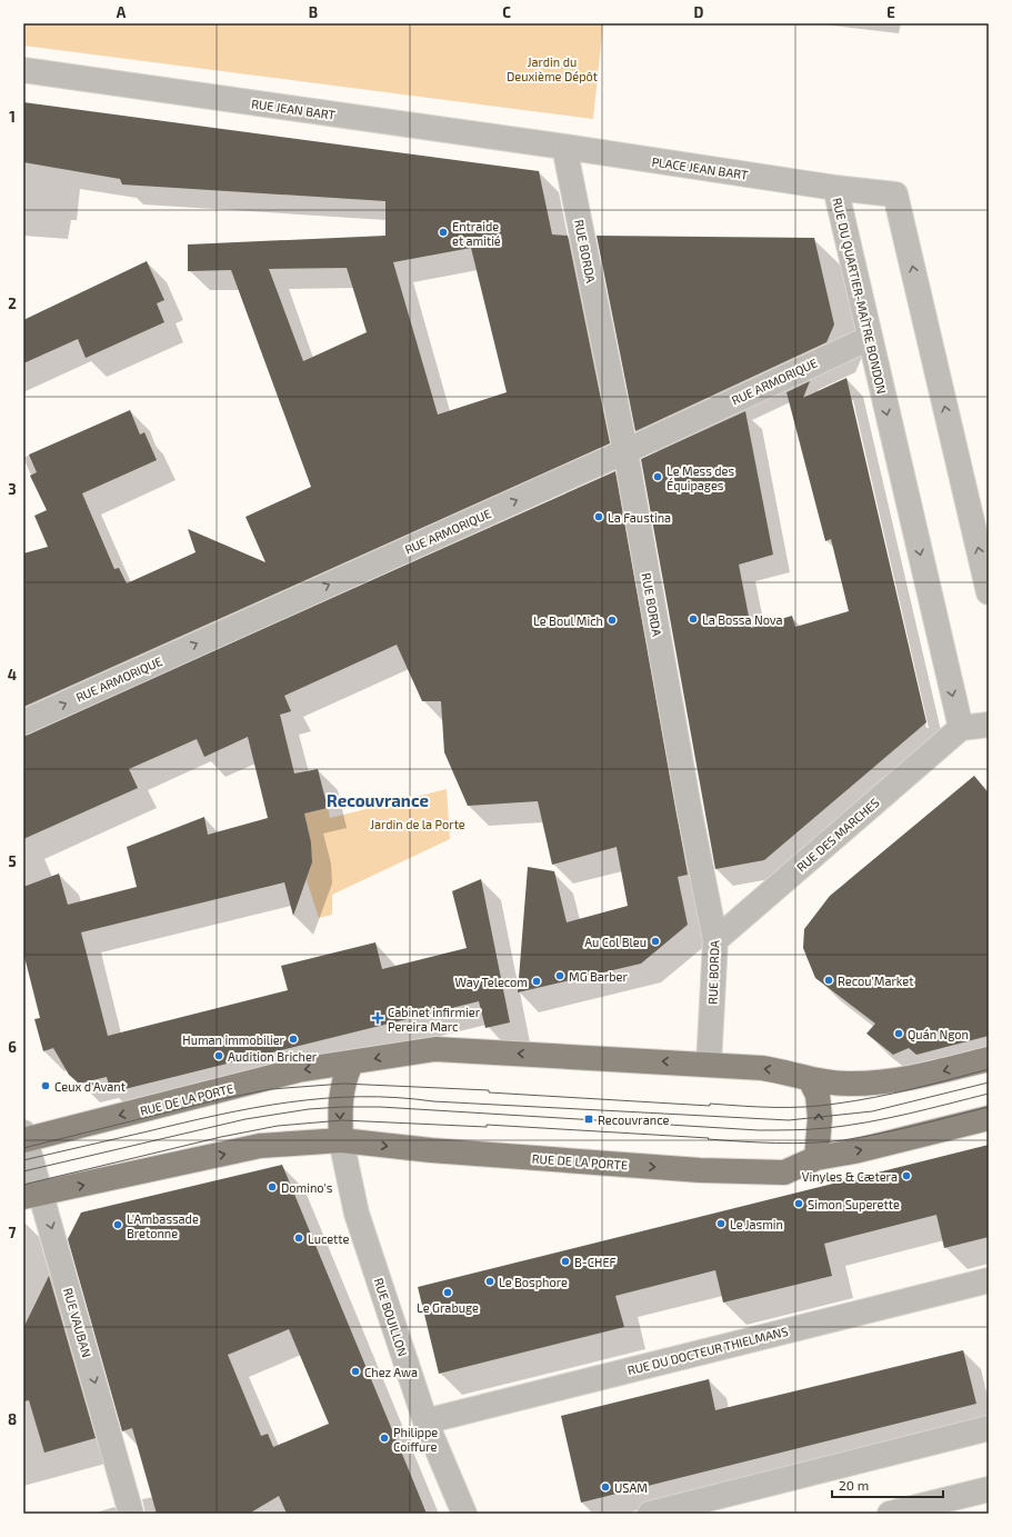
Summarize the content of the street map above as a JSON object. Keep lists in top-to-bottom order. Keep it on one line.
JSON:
{"streets":{"main road":["RUE DE LA PORTE"],"street":["RUE JEAN BART","PLACE JEAN BART","RUE BORDA","RUE DU QUARTIER-MAÎTRE BONDON","RUE ARMORIQUE","RUE DES MARCHES","RUE BOUILLON","RUE VAUBAN","RUE DU DOCTEUR THIELMANS"]},"crossings":[["RUE JEAN BART","PLACE JEAN BART"],["RUE JEAN BART","RUE BORDA"],["PLACE JEAN BART","RUE BORDA"],["PLACE JEAN BART","RUE DU QUARTIER-MAÎTRE BONDON"],["RUE BORDA","RUE ARMORIQUE"],["RUE BORDA","RUE DES MARCHES"],["RUE BORDA","RUE DE LA PORTE"],["RUE DU QUARTIER-MAÎTRE BONDON","RUE ARMORIQUE"],["RUE DU QUARTIER-MAÎTRE BONDON","RUE DES MARCHES"],["RUE DE LA PORTE","RUE BOUILLON"],["RUE DE LA PORTE","RUE VAUBAN"],["RUE BOUILLON","RUE DU DOCTEUR THIELMANS"]],"one_way":["RUE ARMORIQUE","RUE VAUBAN"],"districts":["Recouvrance"],"parks":["Jardin du Deuxième Dépôt","Jardin de la Porte"],"places":{"other":["Entraide et amitié","Le Mess des Équipages","La Faustina","La Bossa Nova","Le Boul Mich","Au Col Bleu","MG Barber","Recou'Market","Way Telecom","Quán Ngon","Human immobilier","Audition Bricher","Ceux d'Avant","Vinyles & Cætera","Domino's","Simon Superette","Le Jasmin","L'Ambassade Bretonne","Lucette","B-CHEF","Le Bosphore","Le Grabuge","Chez Awa","Philippe Coiffure","USAM"],"health":["Cabinet infirmier Pereira Marc"],"transit":["Recouvrance"]},"scale_bar":"20 m","grid":{"columns":["A","B","C","D","E"],"rows":["1","2","3","4","5","6","7","8"]}}
